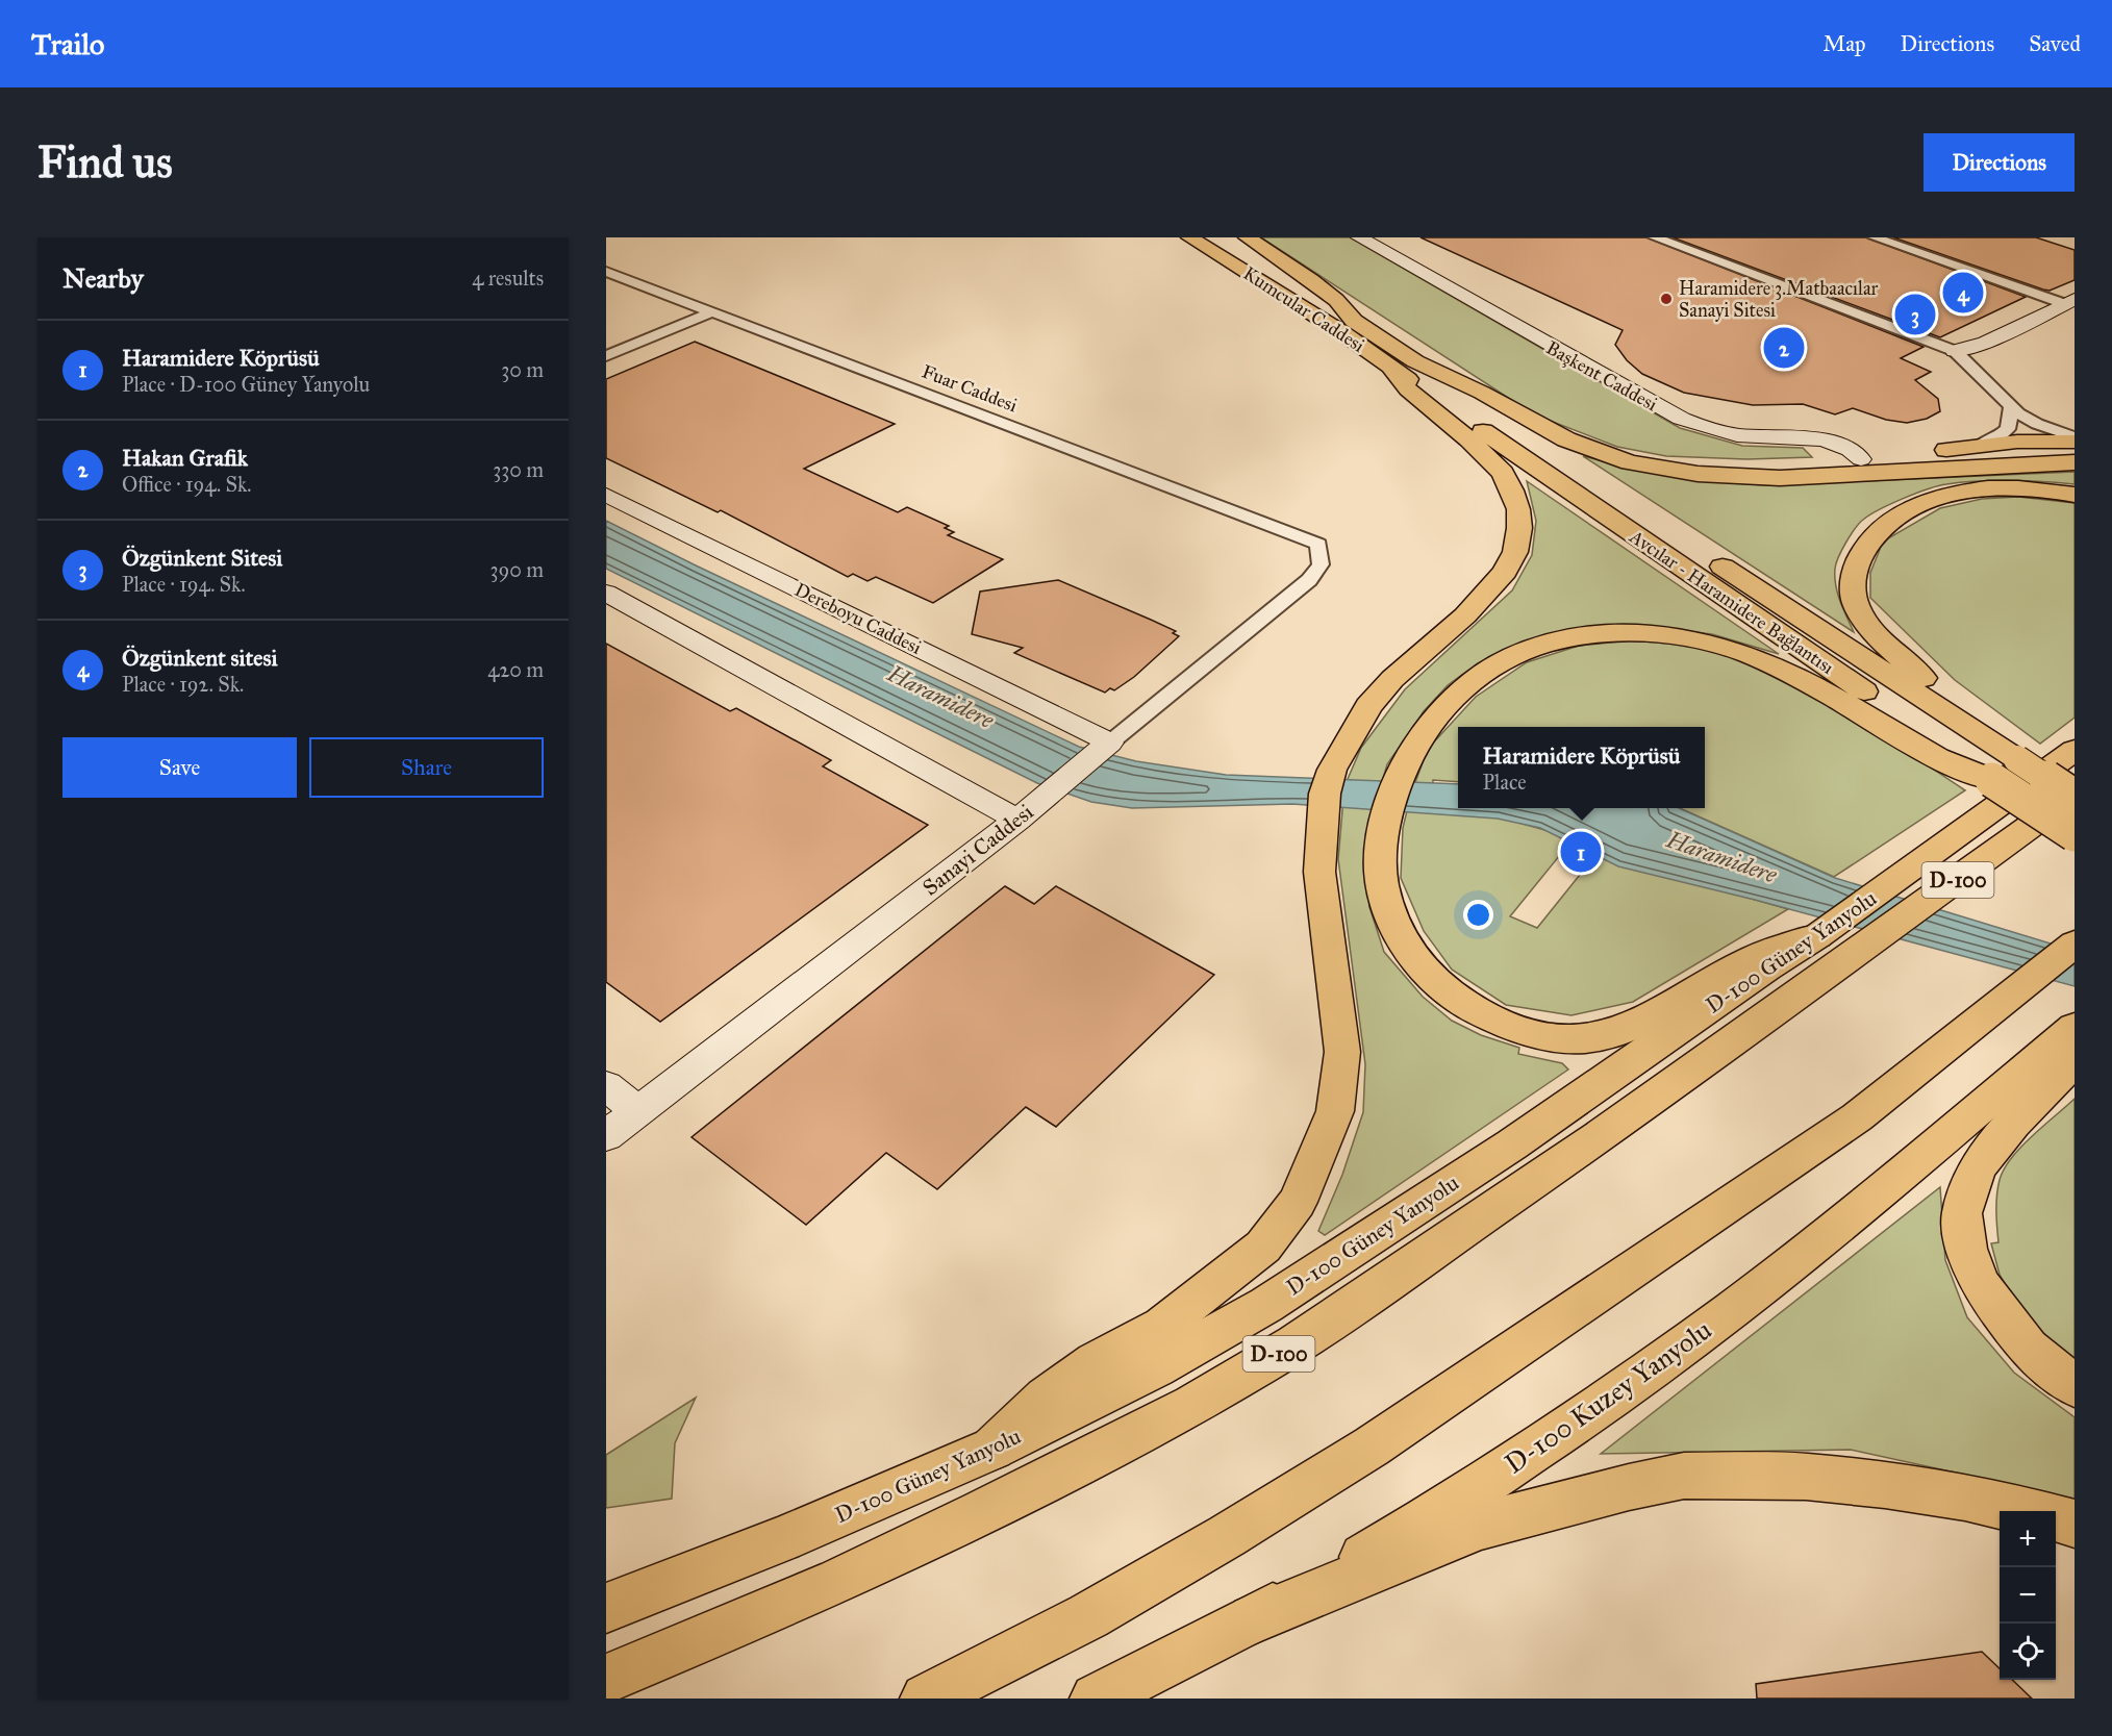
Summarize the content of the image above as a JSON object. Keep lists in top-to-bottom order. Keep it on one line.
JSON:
{"streets":{"main road":["Kumcular Caddesi","Avcılar - Haramidere Bağlantısı","D-100","D-100 Güney Yanyolu","D-100 Kuzey Yanyolu"],"street":["Başkent Caddesi","Fuar Caddesi","Dereboyu Caddesi","Sanayi Caddesi"]},"crossings":[["Kumcular Caddesi","Avcılar - Haramidere Bağlantısı"],["Fuar Caddesi","Sanayi Caddesi"],["Avcılar - Haramidere Bağlantısı","D-100"],["Dereboyu Caddesi","Sanayi Caddesi"]],"water":["Haramidere"],"places":["Haramidere 3.Matbaacılar Sanayi Sitesi"],"page":{"header":"Trailo","nav":["Map","Directions","Saved"],"buttons":["Directions",["Save","Share"]],"title":"Find us","heading":["Nearby","4 results"],"pins":["4","3","2","1"],"list":[{"mark":"1","name":"Haramidere Köprüsü","note":"Place · D-100 Güney Yanyolu","value":"30 m"},{"mark":"2","name":"Hakan Grafik","note":"Office · 194. Sk.","value":"330 m"},{"mark":"3","name":"Özgünkent Sitesi","note":"Place · 194. Sk.","value":"390 m"},{"mark":"4","name":"Özgünkent sitesi","note":"Place · 192. Sk.","value":"420 m"}],"popup":["Haramidere Köprüsü","Place"],"map_buttons":["+","−"]}}
